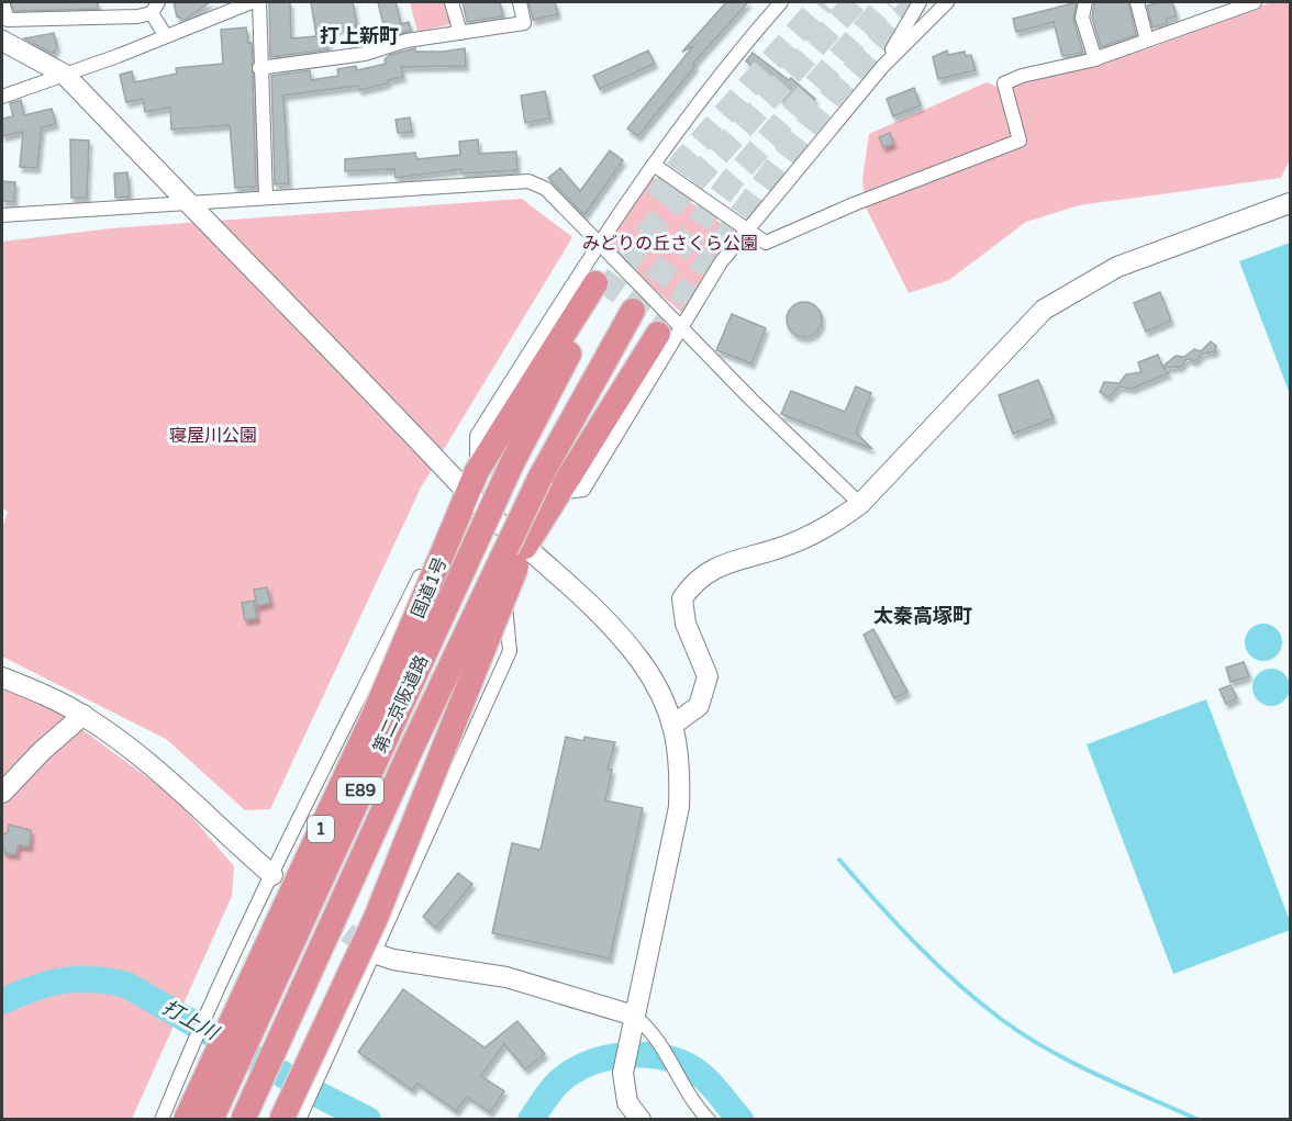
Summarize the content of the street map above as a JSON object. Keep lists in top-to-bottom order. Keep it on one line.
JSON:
{"streets":{"highway":["国道1号","第二京阪道路","E89","1"]},"crossings":[["国道1号","第二京阪道路"]],"districts":["打上新町","太秦高塚町"],"water":["打上川"],"parks":["みどりの丘さくら公園","寝屋川公園"]}
